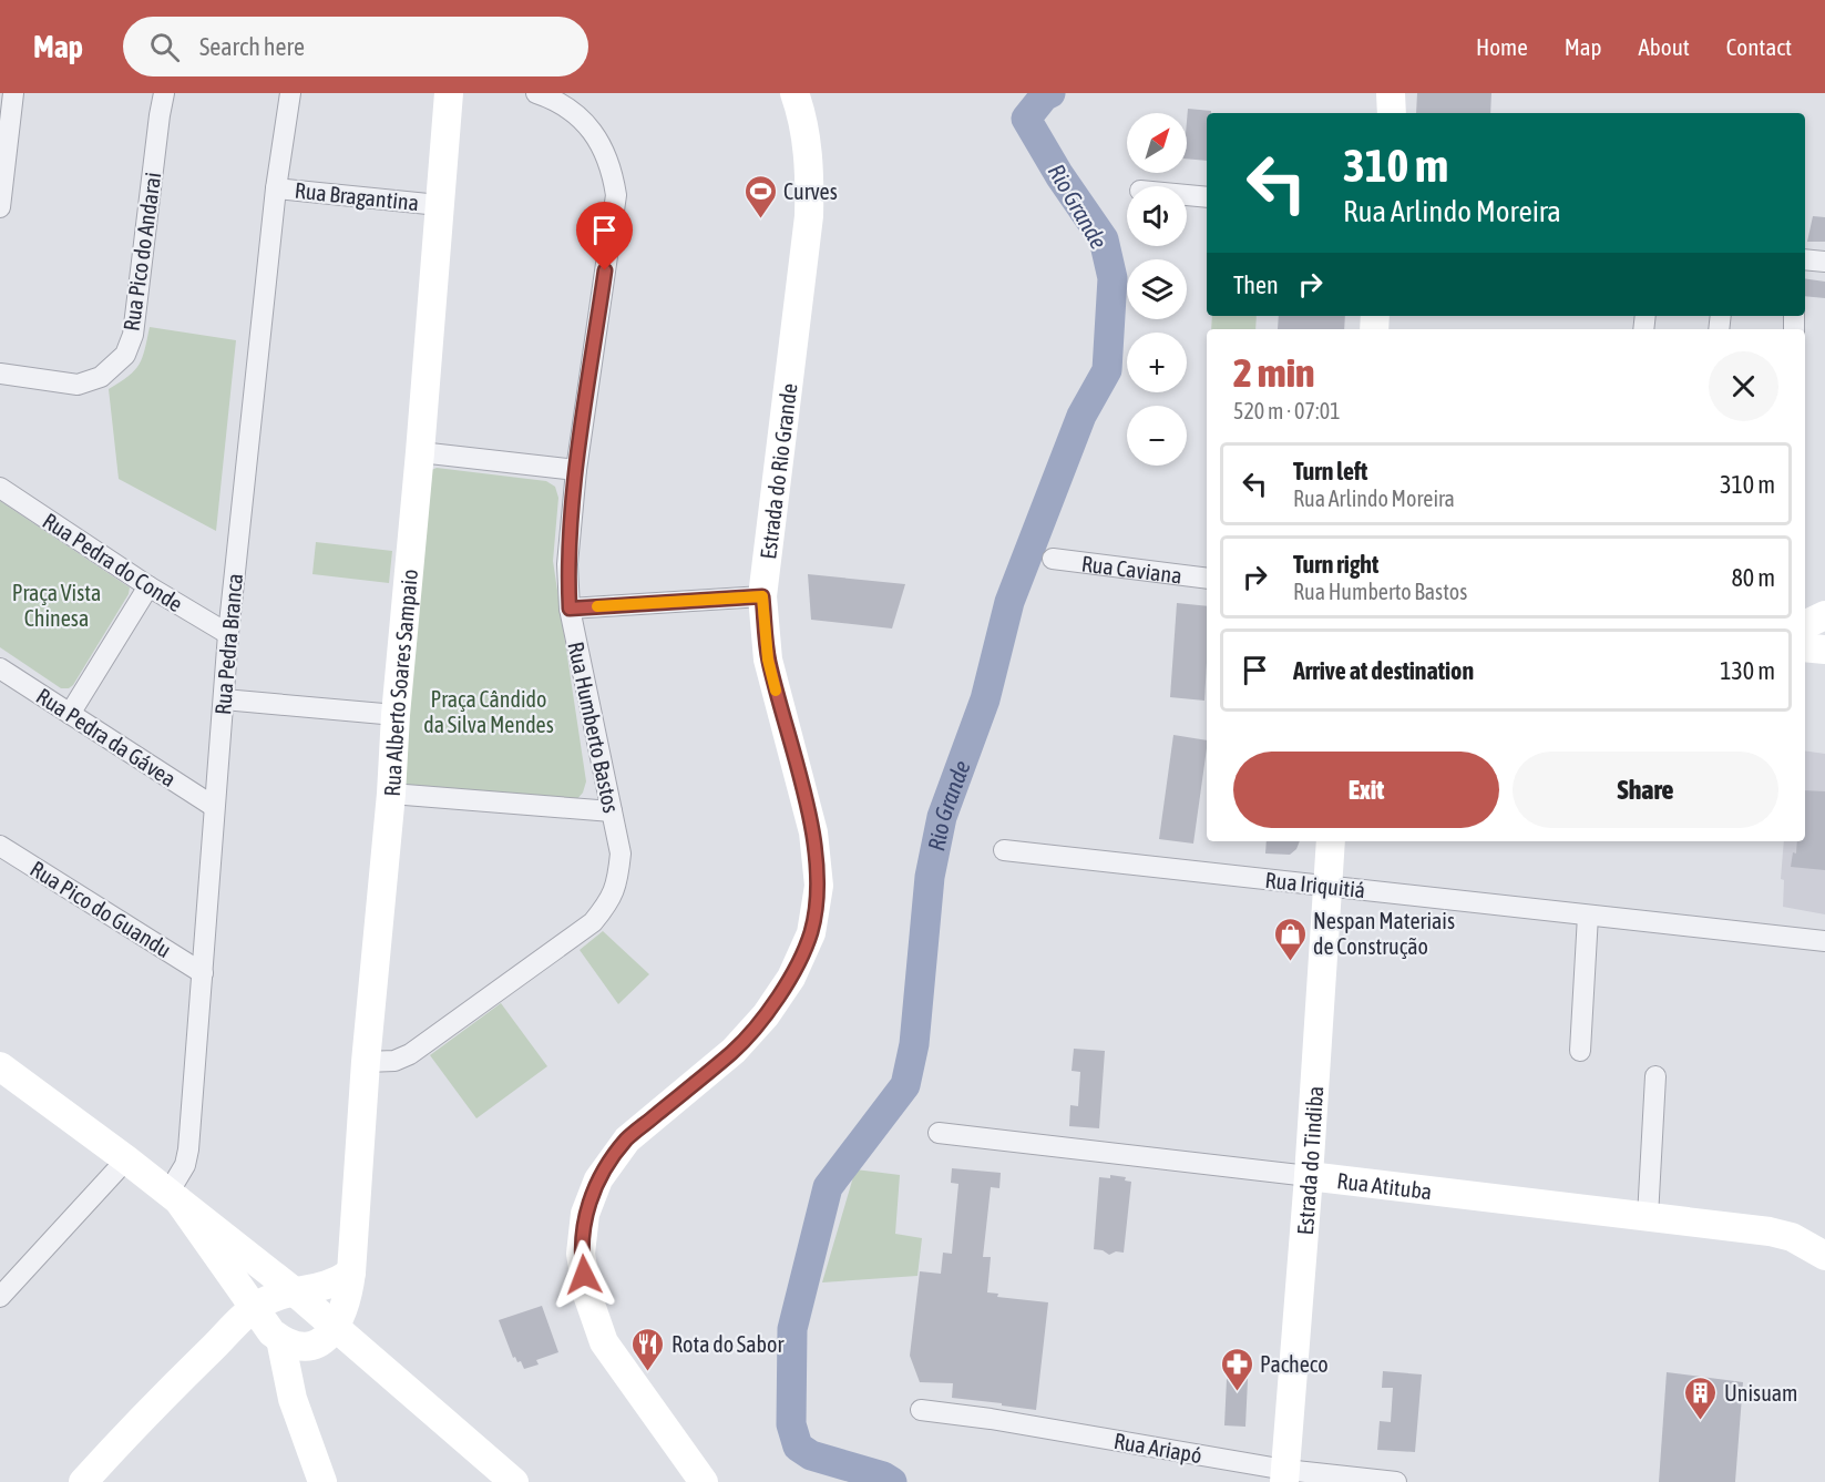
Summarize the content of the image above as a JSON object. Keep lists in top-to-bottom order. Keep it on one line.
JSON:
{"streets":{"street":["Rua Bragantina","Rua Pico do Andarai","Estrada do Rio Grande","Rua Pedra do Conde","Rua Caviana","Rua Pedra Branca","Rua Alberto Soares Sampaio","Rua Humberto Bastos","Rua Pedra da Gávea","Rua Iriquitiá","Rua Pico do Guandu","Estrada do Tindiba","Rua Atituba","Rua Ariapó"]},"crossings":[["Rua Bragantina","Rua Pedra Branca"],["Rua Bragantina","Rua Alberto Soares Sampaio"],["Rua Pedra do Conde","Rua Pedra Branca"],["Rua Pedra Branca","Rua Pedra da Gávea"],["Rua Pedra Branca","Rua Pico do Guandu"],["Rua Alberto Soares Sampaio","Rua Humberto Bastos"],["Rua Iriquitiá","Estrada do Tindiba"],["Estrada do Tindiba","Rua Atituba"],["Estrada do Tindiba","Rua Ariapó"]],"water":["Rio Grande"],"parks":["Praça Vista Chinesa","Praça Cândido da Silva Mendes"],"places":{"sports":["Curves"],"shop":["Nespan Materiais de Construção"],"restaurant":["Rota do Sabor"],"pharmacy":["Pacheco"],"building":["Unisuam"]},"north":"top right","page":{"header":"Map","search":"Search here","nav":["Home","Map","About","Contact"],"map_buttons":["+","−"],"turn":["310 m","Rua Arlindo Moreira"],"then":"Then","heading":["2 min","520 m · 07:01"],"list":[{"name":"Turn left","note":"Rua Arlindo Moreira","value":"310 m"},{"name":"Turn right","note":"Rua Humberto Bastos","value":"80 m"},{"name":"Arrive at destination","value":"130 m"}],"buttons":["Exit","Share"]}}
